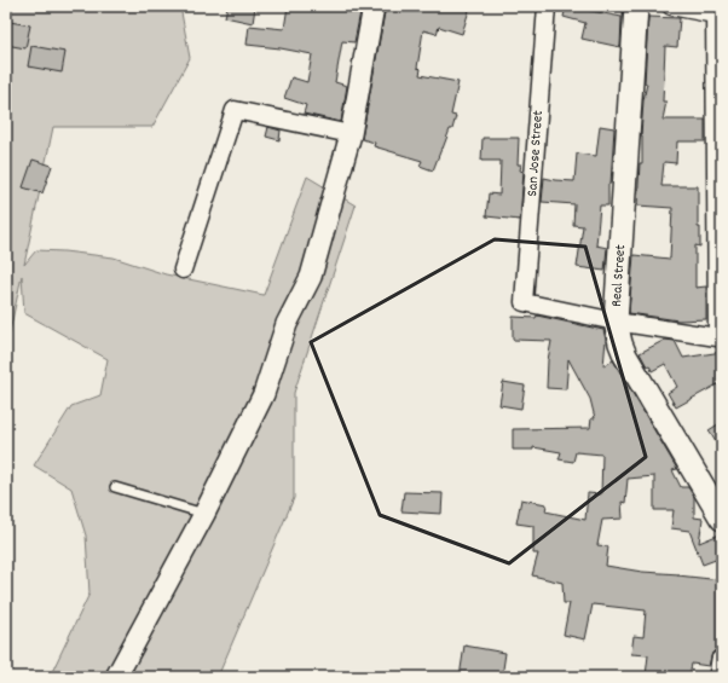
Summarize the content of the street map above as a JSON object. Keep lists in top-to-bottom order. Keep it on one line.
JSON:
{"streets":{"main road":["Real Street"],"street":["San Jose Street"]},"crossings":[["San Jose Street","Real Street"]]}
